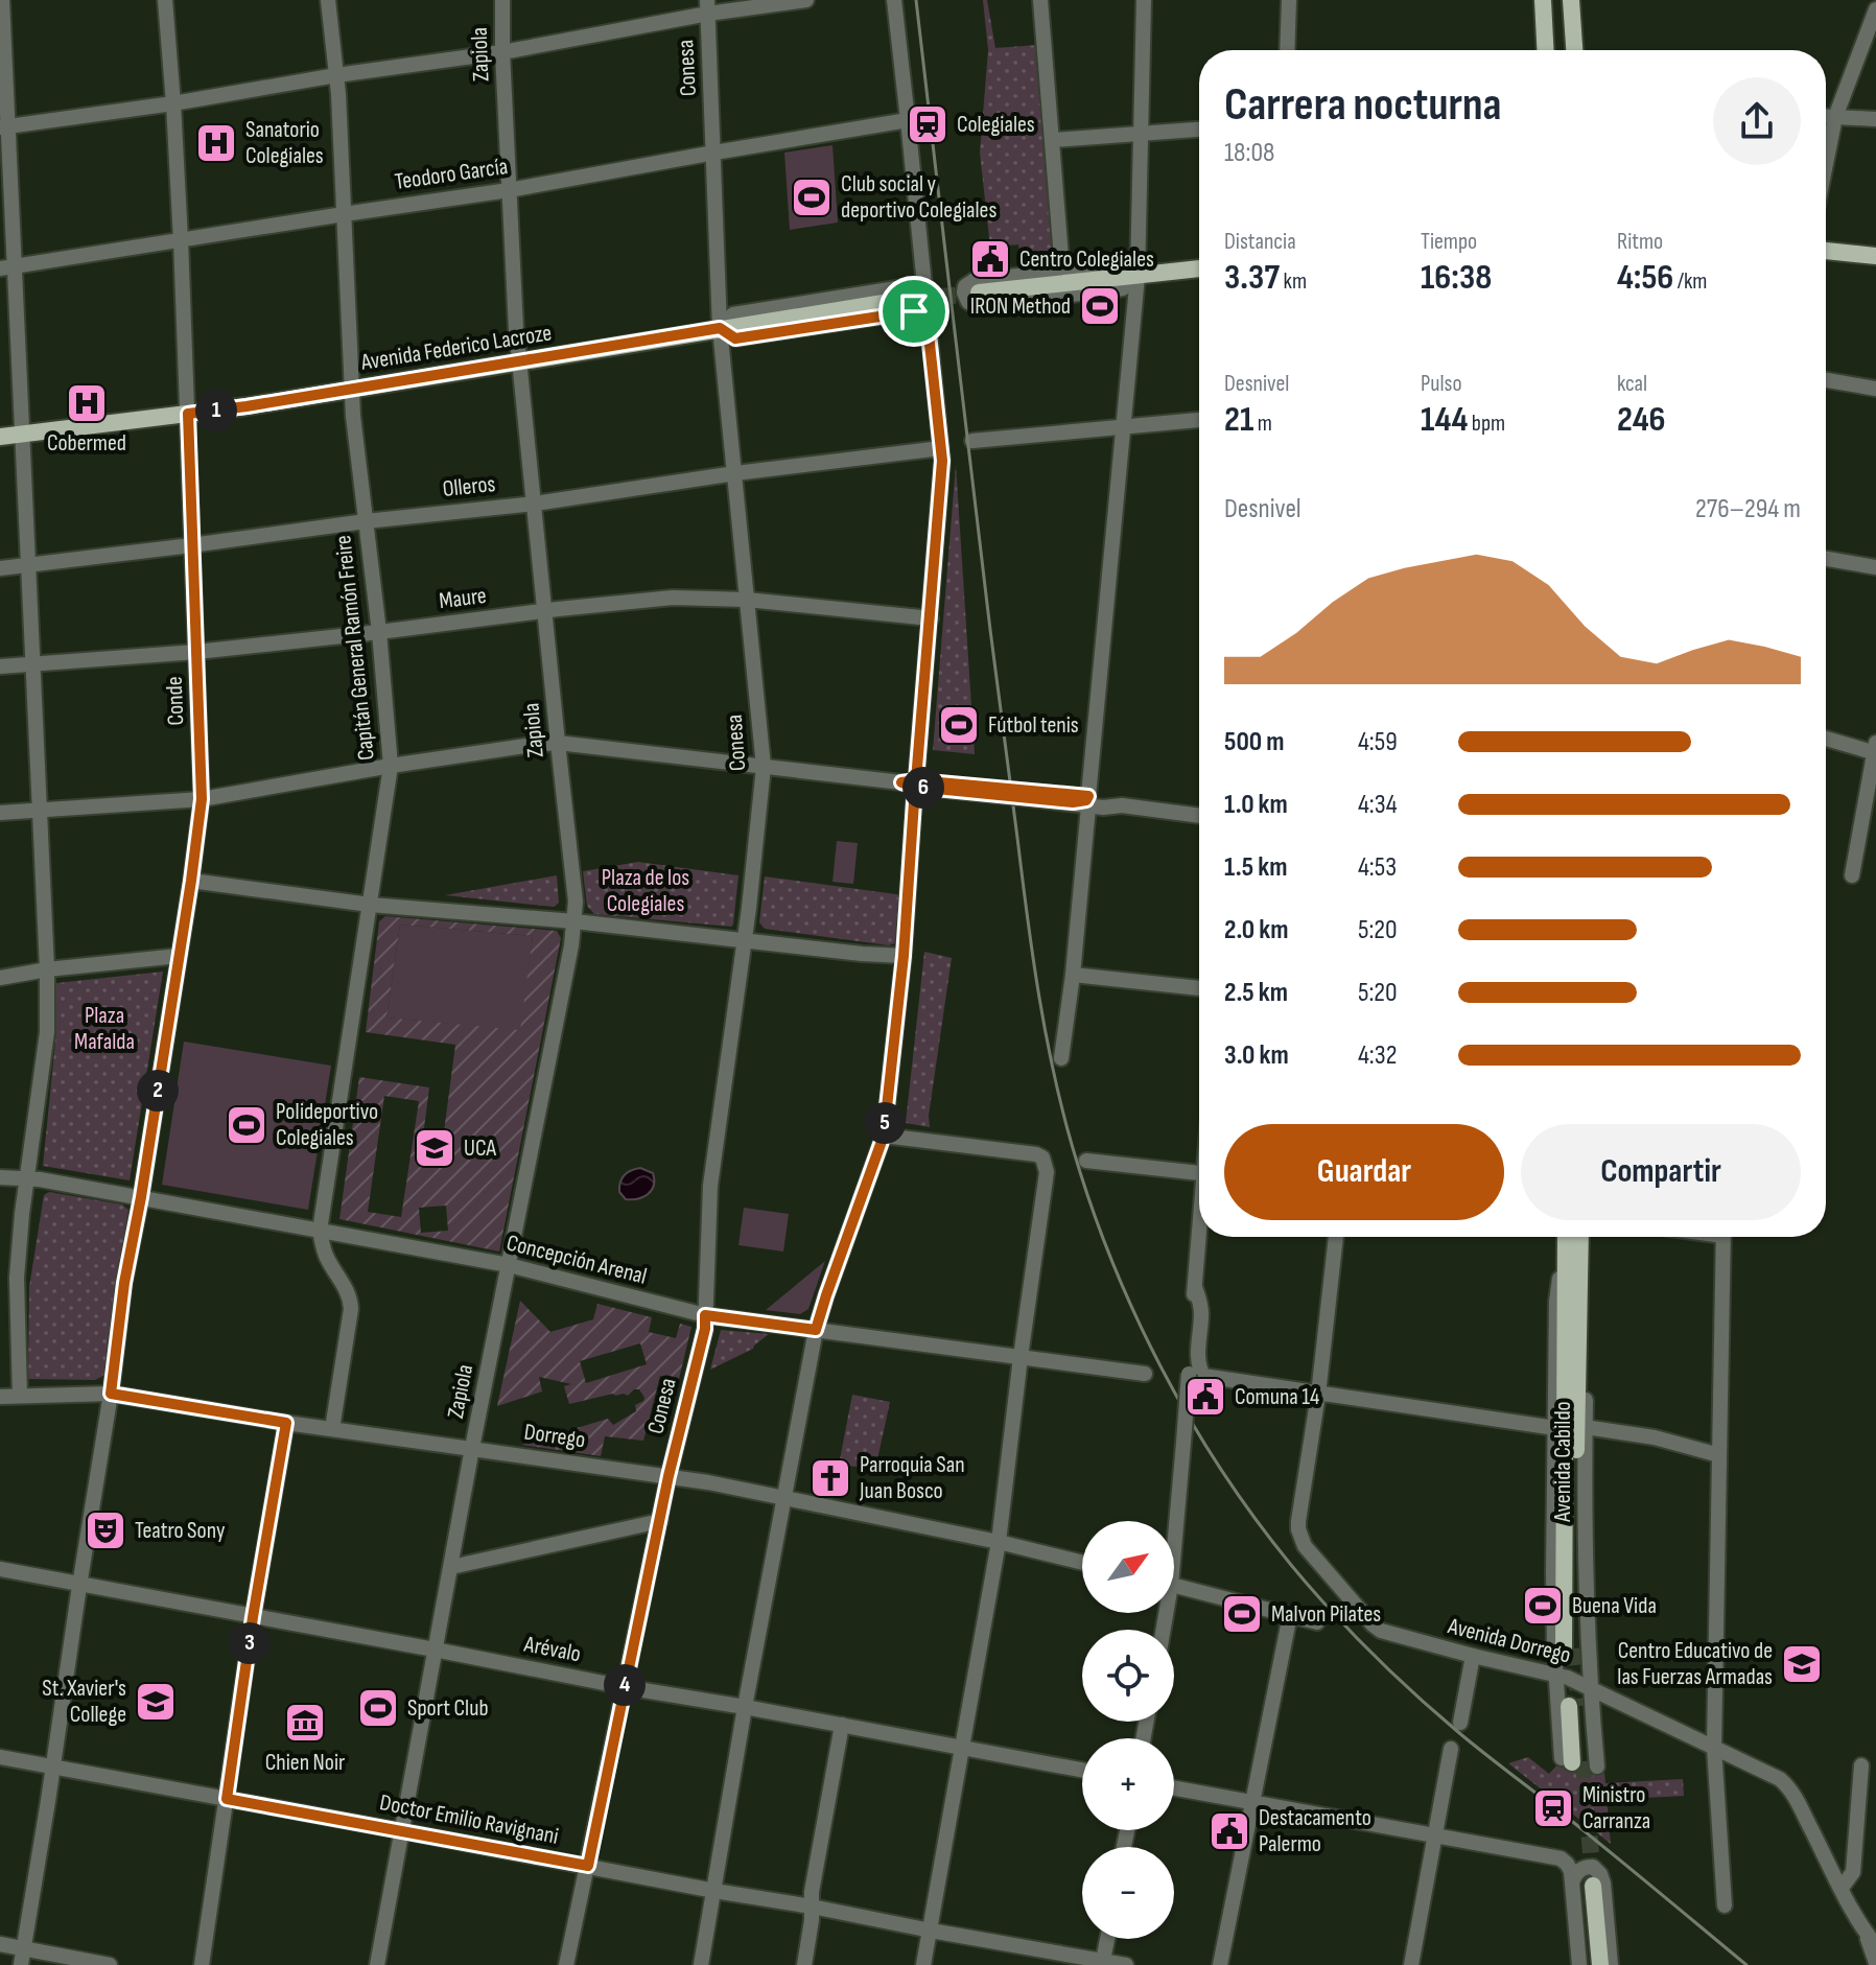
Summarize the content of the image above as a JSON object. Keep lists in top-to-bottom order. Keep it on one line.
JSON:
{"streets":{"main road":["Avenida Federico Lacroze"],"street":["Zapiola","Conesa","Teodoro García","Olleros","Maure","Capitán General Ramón Freire","Conde","Concepción Arenal","Dorrego","Avenida Cabildo","Avenida Dorrego","Arévalo","Doctor Emilio Ravignani"]},"crossings":[["Zapiola","Teodoro García"],["Zapiola","Avenida Federico Lacroze"],["Zapiola","Olleros"],["Zapiola","Maure"],["Zapiola","Concepción Arenal"],["Zapiola","Dorrego"],["Zapiola","Arévalo"],["Zapiola","Doctor Emilio Ravignani"],["Conesa","Teodoro García"],["Conesa","Avenida Federico Lacroze"],["Conesa","Olleros"],["Conesa","Maure"],["Conesa","Concepción Arenal"],["Conesa","Dorrego"],["Conesa","Arévalo"],["Conesa","Doctor Emilio Ravignani"],["Teodoro García","Capitán General Ramón Freire"],["Teodoro García","Conde"],["Avenida Federico Lacroze","Capitán General Ramón Freire"],["Avenida Federico Lacroze","Conde"],["Olleros","Capitán General Ramón Freire"],["Olleros","Conde"],["Maure","Capitán General Ramón Freire"],["Maure","Conde"],["Capitán General Ramón Freire","Concepción Arenal"],["Capitán General Ramón Freire","Dorrego"],["Conde","Concepción Arenal"],["Conde","Dorrego"],["Conde","Arévalo"],["Conde","Doctor Emilio Ravignani"],["Avenida Cabildo","Avenida Dorrego"]],"parks":["Plaza de los Colegiales","Plaza Mafalda"],"places":{"station":["Colegiales","Ministro Carranza"],"hospital":["Sanatorio Colegiales","Cobermed"],"sports":["Club social y deportivo Colegiales","IRON Method","Fútbol tenis","Polideportivo Colegiales","Buena Vida","Malvon Pilates","Sport Club"],"public building":["Centro Colegiales","Comuna 14","Destacamento Palermo"],"school or university":["UCA","Centro Educativo de las Fuerzas Armadas","St. Xavier's College"],"church":["Parroquia San Juan Bosco"],"theatre":["Teatro Sony"],"museum":["Chien Noir"]},"north":"top right","page":{"heading":["Carrera nocturna","18:08"],"stats":[["Distancia","3.37 km"],["Tiempo","16:38"],["Ritmo","4:56 /km"],["Desnivel","21 m"],["Pulso","144 bpm"],["kcal","246"]],"pins":["1","6","2","5","3","4"],"chart":["Desnivel","276–294 m"],"list":[{"name":"500 m","note":"4:59"},{"name":"1.0 km","note":"4:34"},{"name":"1.5 km","note":"4:53"},{"name":"2.0 km","note":"5:20"},{"name":"2.5 km","note":"5:20"},{"name":"3.0 km","note":"4:32"}],"buttons":["Guardar","Compartir"],"map_buttons":["+","−"]}}
